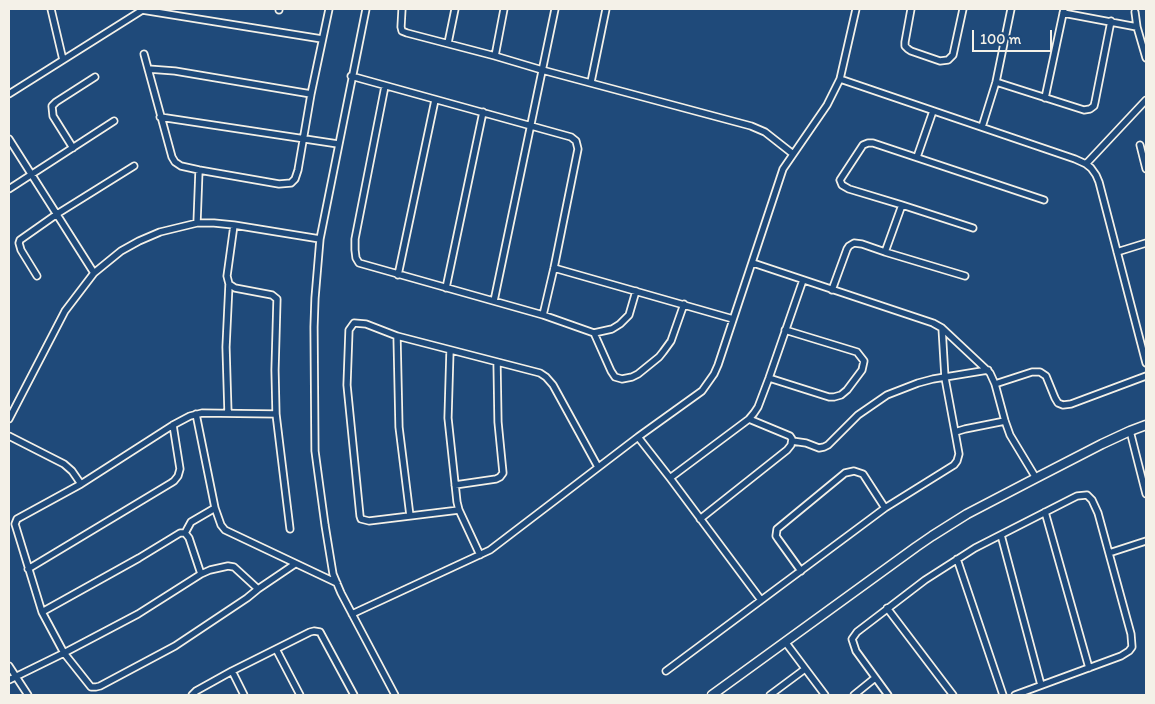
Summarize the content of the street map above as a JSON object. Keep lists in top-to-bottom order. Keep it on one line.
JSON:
{"scale_bar":"100 m"}
